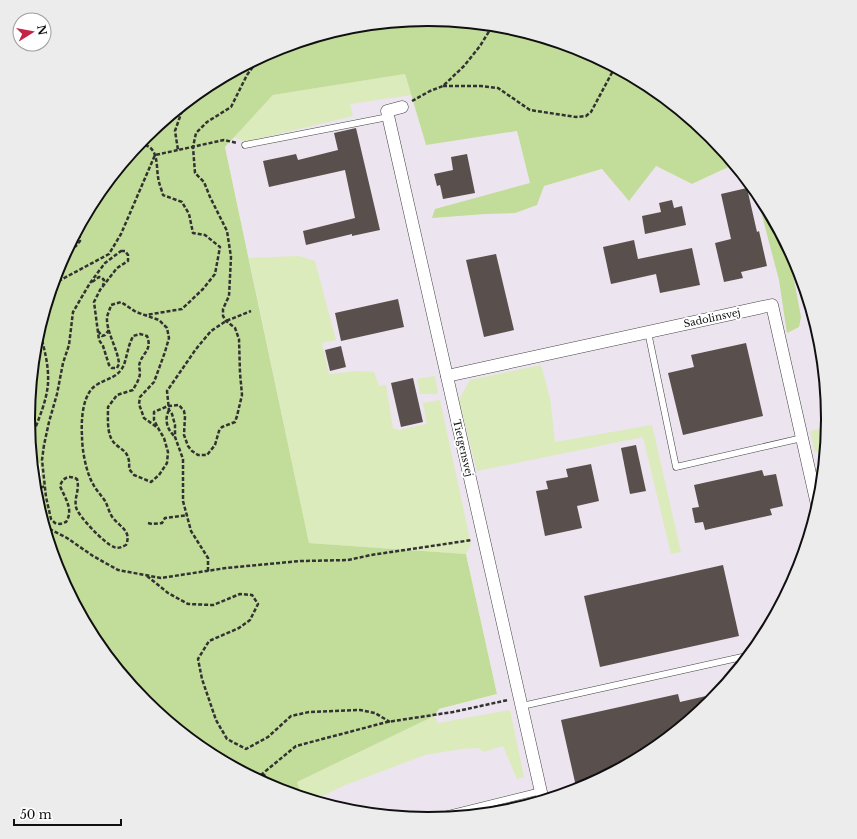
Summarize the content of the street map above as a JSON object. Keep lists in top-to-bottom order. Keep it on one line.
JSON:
{"streets":{"street":["Sadolinsvej","Tietgensvej"]},"crossings":[["Sadolinsvej","Tietgensvej"]],"scale_bar":"50 m","north":"right"}
